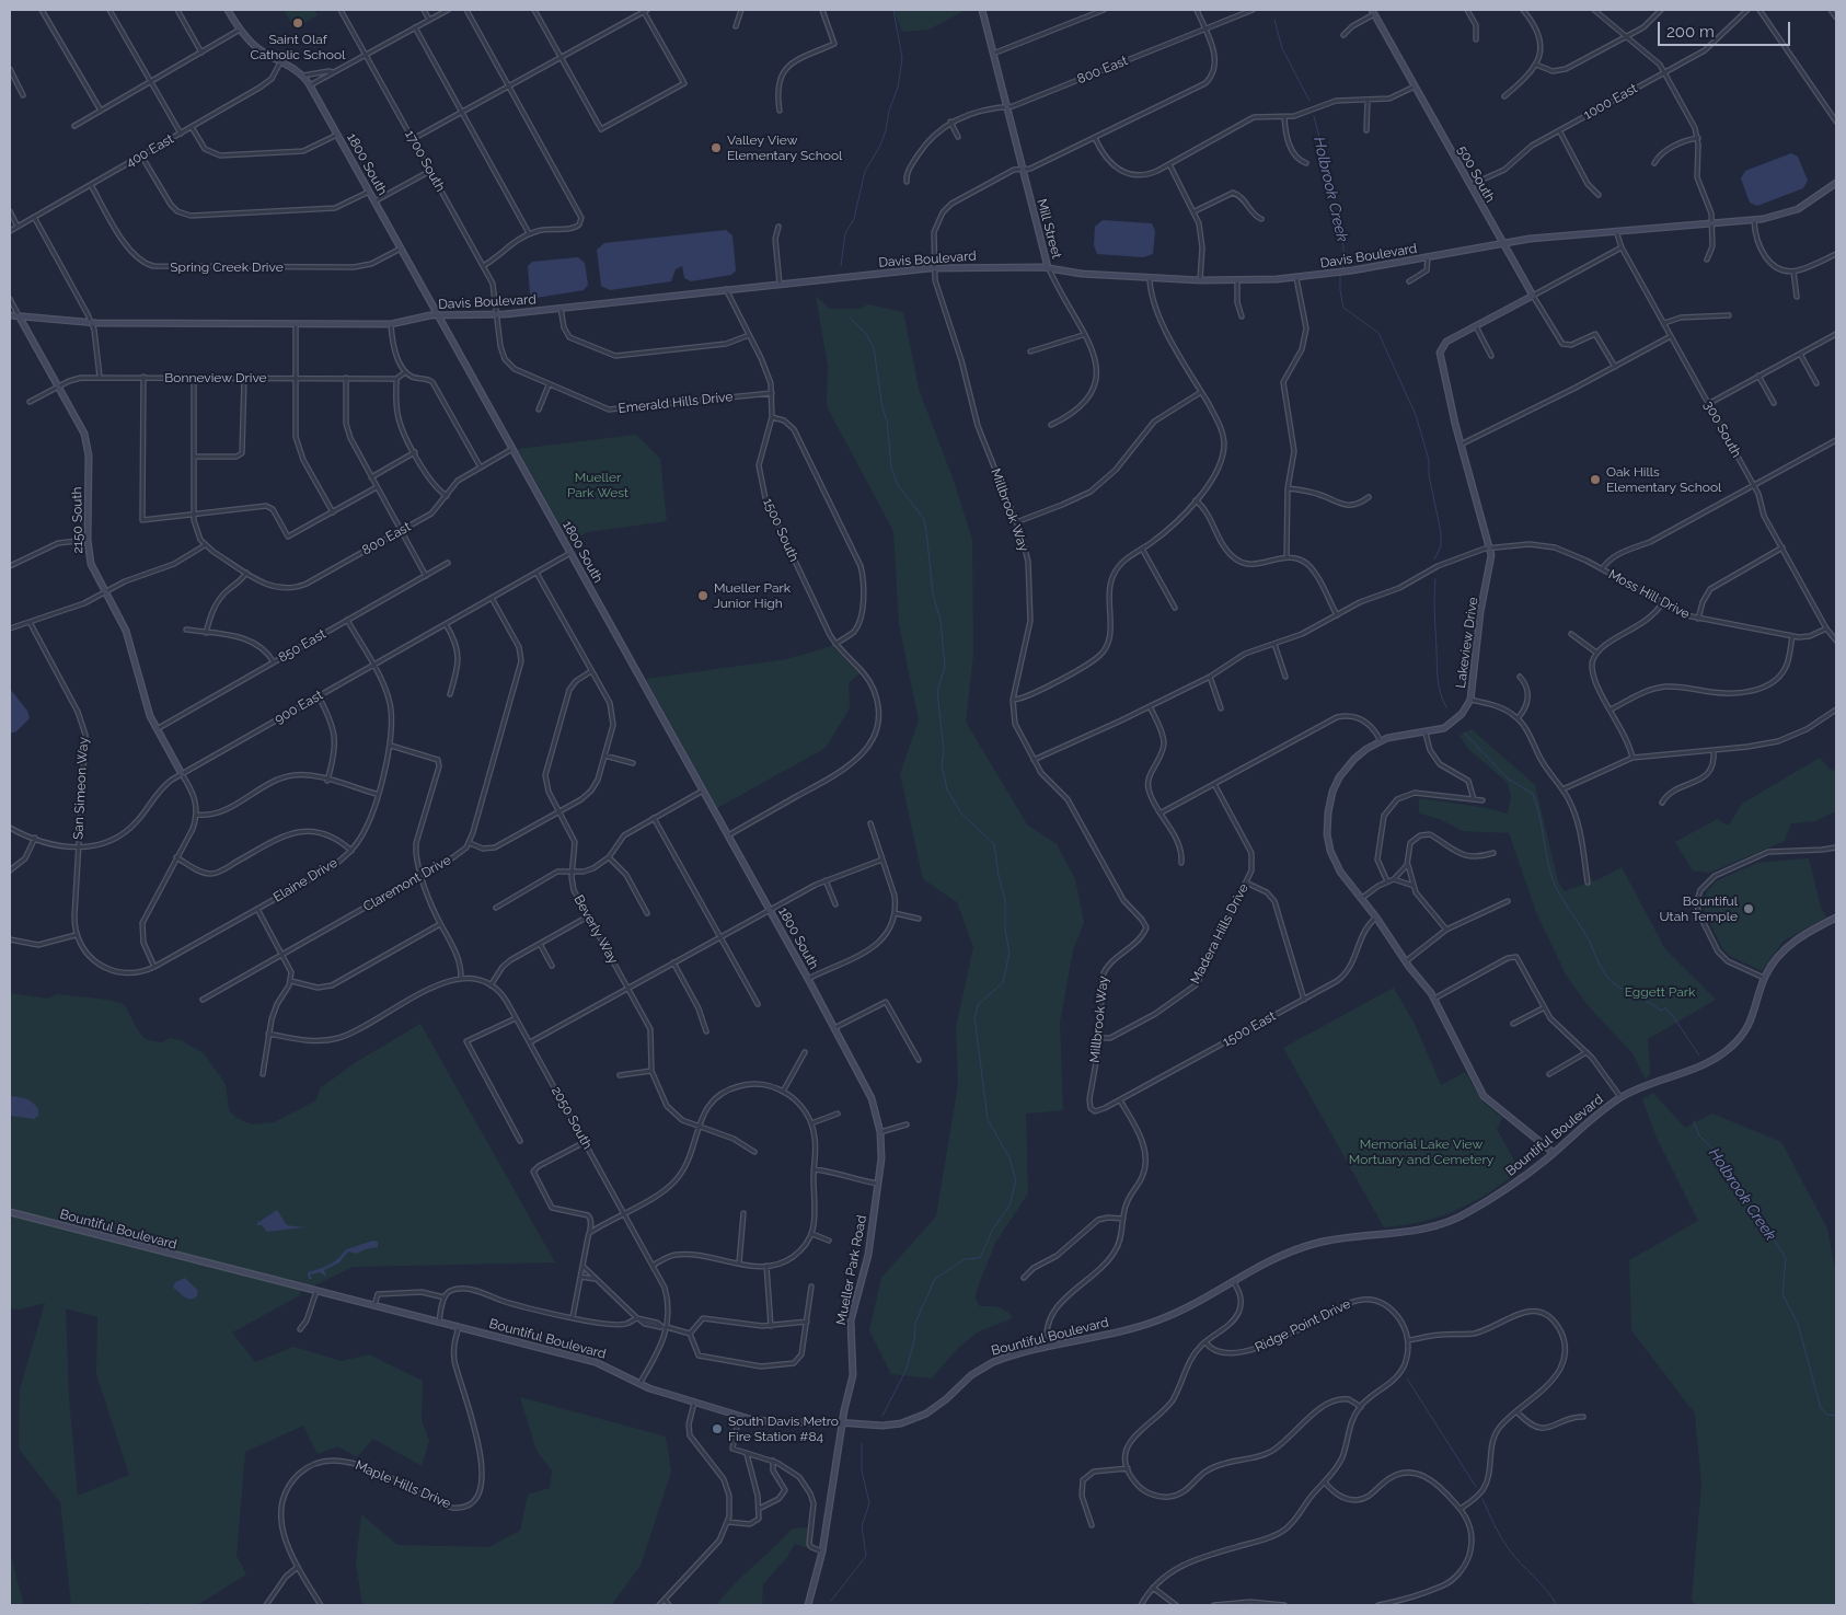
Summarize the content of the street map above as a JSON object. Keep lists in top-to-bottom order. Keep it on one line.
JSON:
{"streets":{"street":["800 East","1000 East","400 East","1700 South","1800 South","500 South","Mill Street","Davis Boulevard","Spring Creek Drive","Bonneview Drive","Emerald Hills Drive","300 South","Millbrook Way","2150 South","1500 South","Moss Hill Drive","Lakeview Drive","850 East","900 East","San Simeon Way","Elaine Drive","Claremont Drive","Beverly Way","Madera Hills Drive","1500 East","2050 South","Bountiful Boulevard","Mueller Park Road","Ridge Point Drive","Maple Hills Drive"]},"crossings":[["800 East","1800 South"],["800 East","Mill Street"],["1000 East","500 South"],["400 East","1800 South"],["400 East","Spring Creek Drive"],["1700 South","Davis Boulevard"],["1700 South","Emerald Hills Drive"],["1800 South","Davis Boulevard"],["1800 South","Spring Creek Drive"],["1800 South","1500 South"],["1800 South","900 East"],["1800 South","Mueller Park Road"],["500 South","Davis Boulevard"],["500 South","Lakeview Drive"],["Mill Street","Davis Boulevard"],["Mill Street","Millbrook Way"],["Davis Boulevard","Emerald Hills Drive"],["Davis Boulevard","300 South"],["Davis Boulevard","Millbrook Way"],["Davis Boulevard","2150 South"],["Davis Boulevard","1500 South"],["Bonneview Drive","2150 South"],["Emerald Hills Drive","1500 South"],["300 South","Moss Hill Drive"],["Millbrook Way","Moss Hill Drive"],["Millbrook Way","Madera Hills Drive"],["Millbrook Way","1500 East"],["2150 South","850 East"],["2150 South","900 East"],["Moss Hill Drive","Lakeview Drive"],["Lakeview Drive","1500 East"],["Lakeview Drive","Bountiful Boulevard"],["850 East","Elaine Drive"],["900 East","San Simeon Way"],["900 East","Elaine Drive"],["San Simeon Way","Elaine Drive"],["2050 South","Bountiful Boulevard"],["Bountiful Boulevard","Mueller Park Road"],["Bountiful Boulevard","Maple Hills Drive"]],"water":["Holbrook Creek"],"parks":["Mueller Park West","Eggett Park","Memorial Lake View Mortuary and Cemetery"],"places":["Saint Olaf Catholic School","Valley View Elementary School","Oak Hills Elementary School","Mueller Park Junior High","Bountiful Utah Temple","South Davis Metro Fire Station #84"],"scale_bar":"200 m"}
